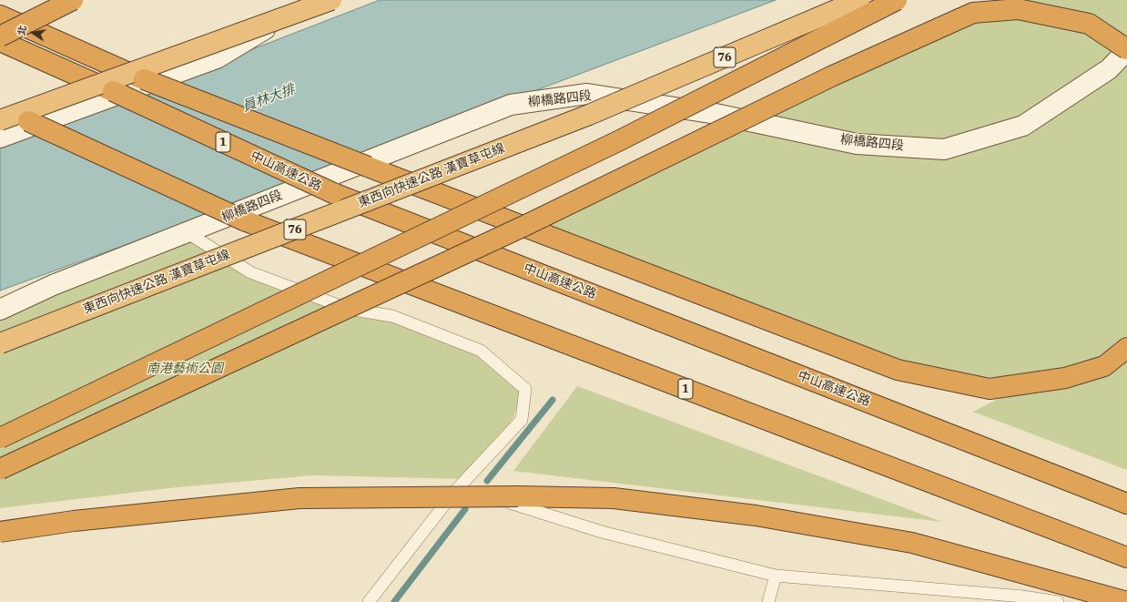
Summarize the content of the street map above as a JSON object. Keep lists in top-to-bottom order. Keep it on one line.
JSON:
{"streets":{"highway":["76","1","中山高速公路","東西向快速公路 漢寶草屯線"],"main road":["柳橋路四段"]},"water":["員林大排"],"parks":["南港藝術公園"],"north":"left"}
